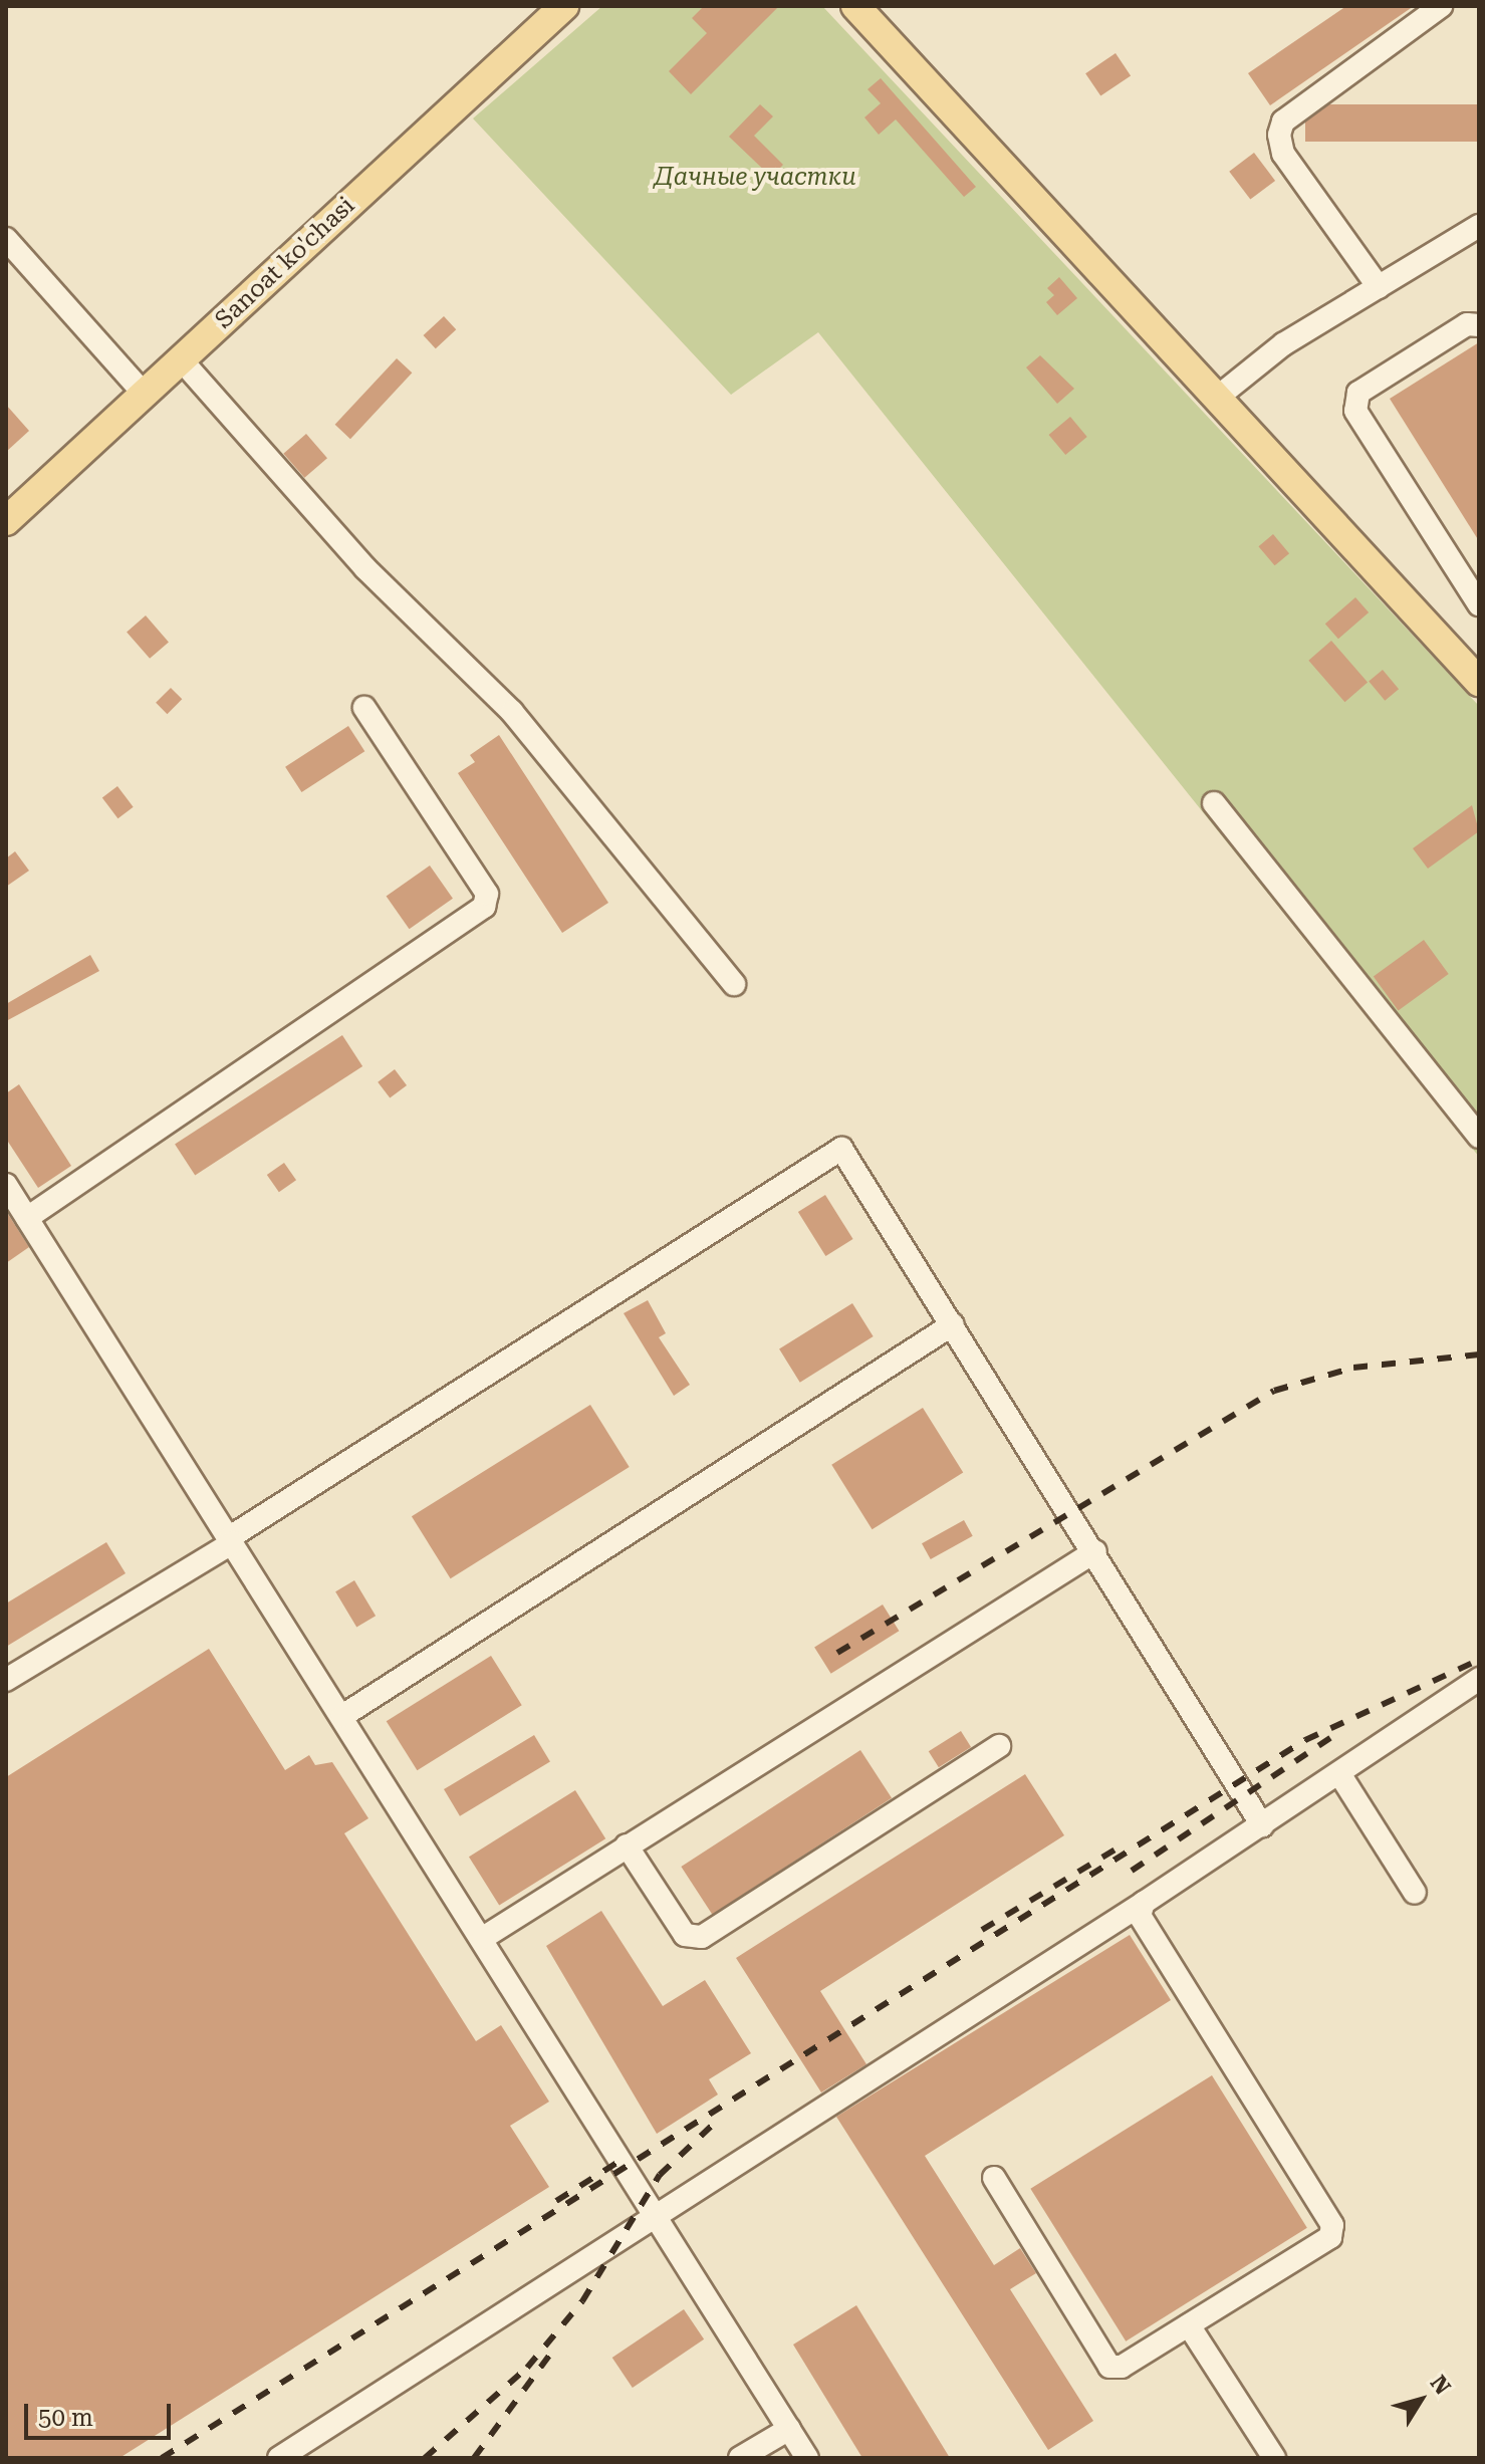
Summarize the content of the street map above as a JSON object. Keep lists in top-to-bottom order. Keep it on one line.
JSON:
{"streets":{"main road":["Sanoat ko'chasi"]},"parks":["Дачные участки"],"scale_bar":"50 m","north":"top right"}
